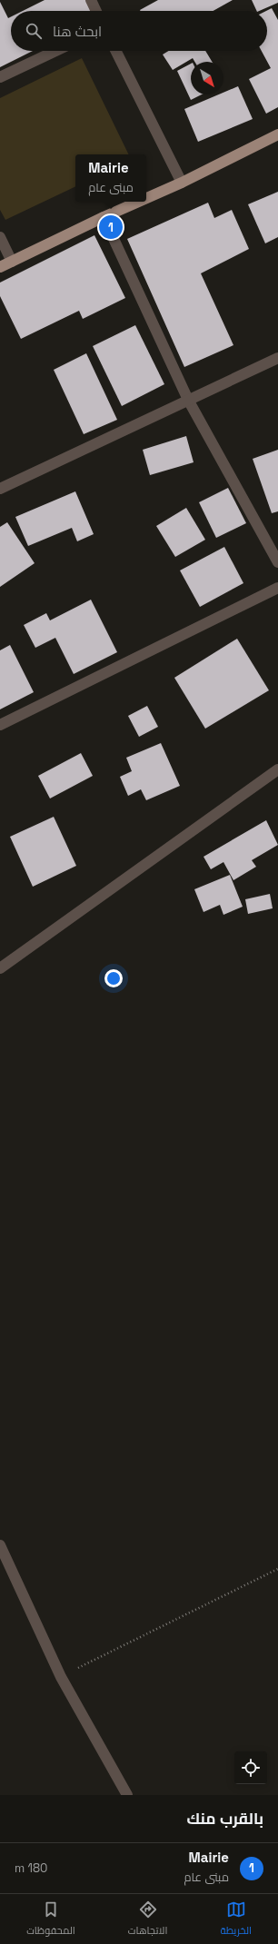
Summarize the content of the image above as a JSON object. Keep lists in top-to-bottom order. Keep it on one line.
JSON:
{"north":"bottom right","page":{"search":"ابحث هنا","popup":["Mairie","مبنى عام"],"pins":"1","heading":"بالقرب منك","list":[{"mark":"1","name":"Mairie","note":"مبنى عام","value":"180 m"}],"nav":["الخريطة","الاتجاهات","المحفوظات"]}}
